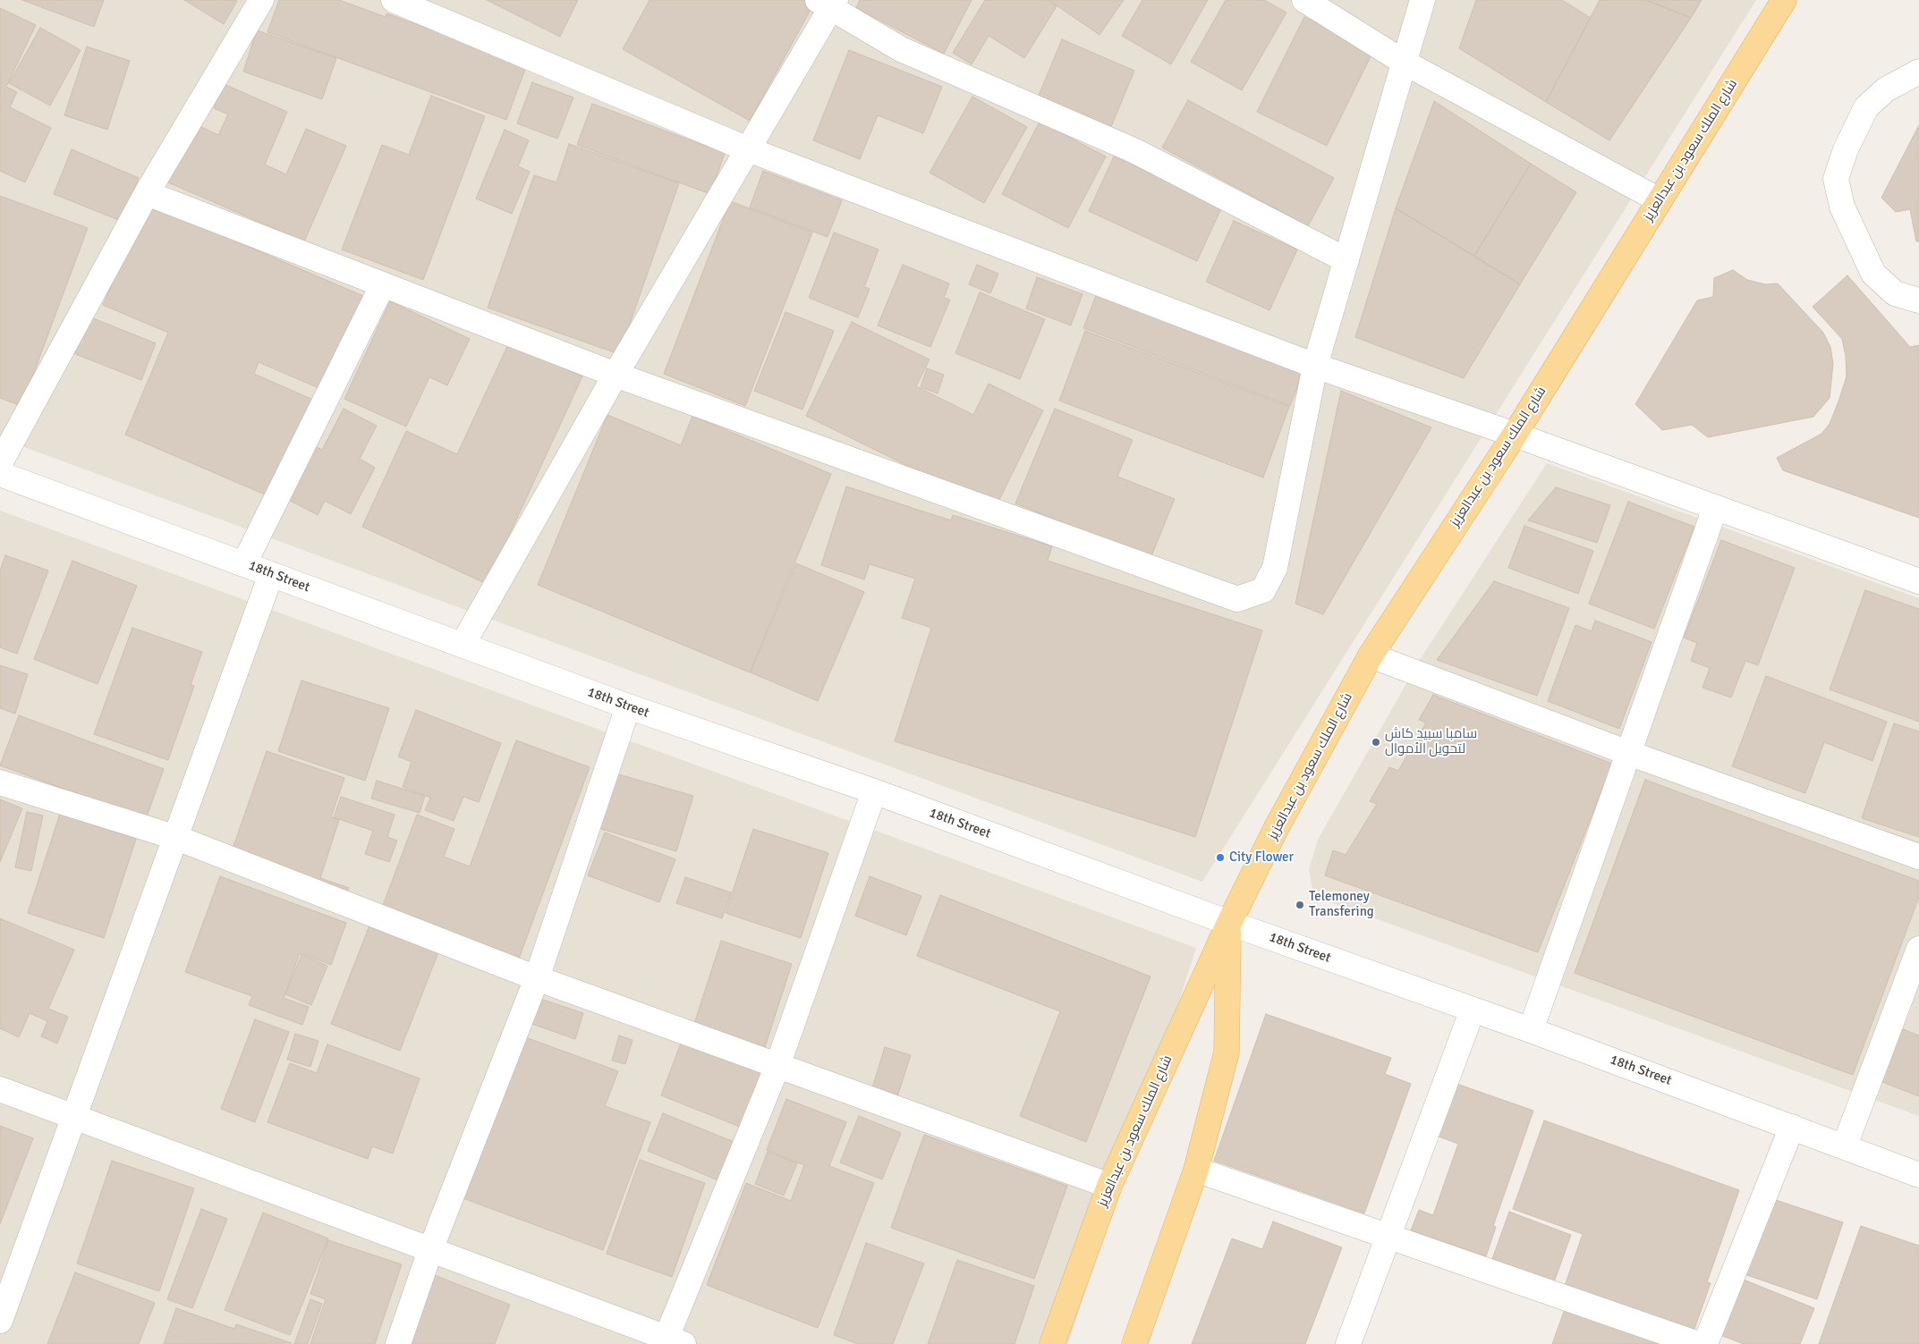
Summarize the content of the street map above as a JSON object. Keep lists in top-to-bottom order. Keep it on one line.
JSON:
{"streets":{"main road":["شارع الملك سعود بن عبدالعزيز"],"street":["18th Street"]},"crossings":[["شارع الملك سعود بن عبدالعزيز","18th Street"]],"places":["سامبا سبيد كاش لتحويل الأموال","City Flower","Telemoney Transfering"]}
